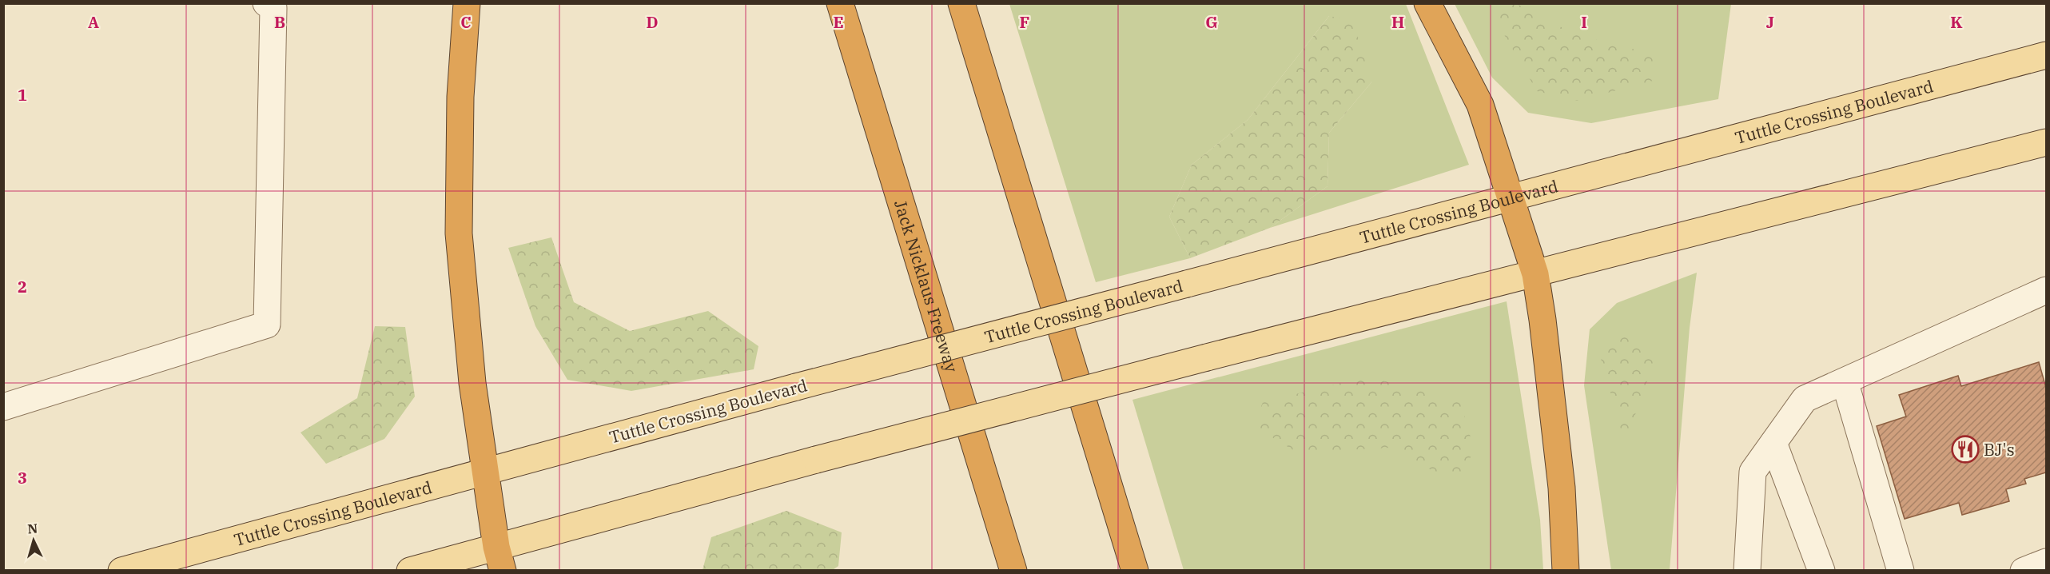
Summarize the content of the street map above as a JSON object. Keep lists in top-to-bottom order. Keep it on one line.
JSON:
{"streets":{"highway":["Jack Nicklaus Freeway"],"main road":["Tuttle Crossing Boulevard"]},"places":{"restaurant":["BJ's"]},"north":"top","grid":{"columns":["A","B","C","D","E","F","G","H","I","J","K"],"rows":["1","2","3"]}}
